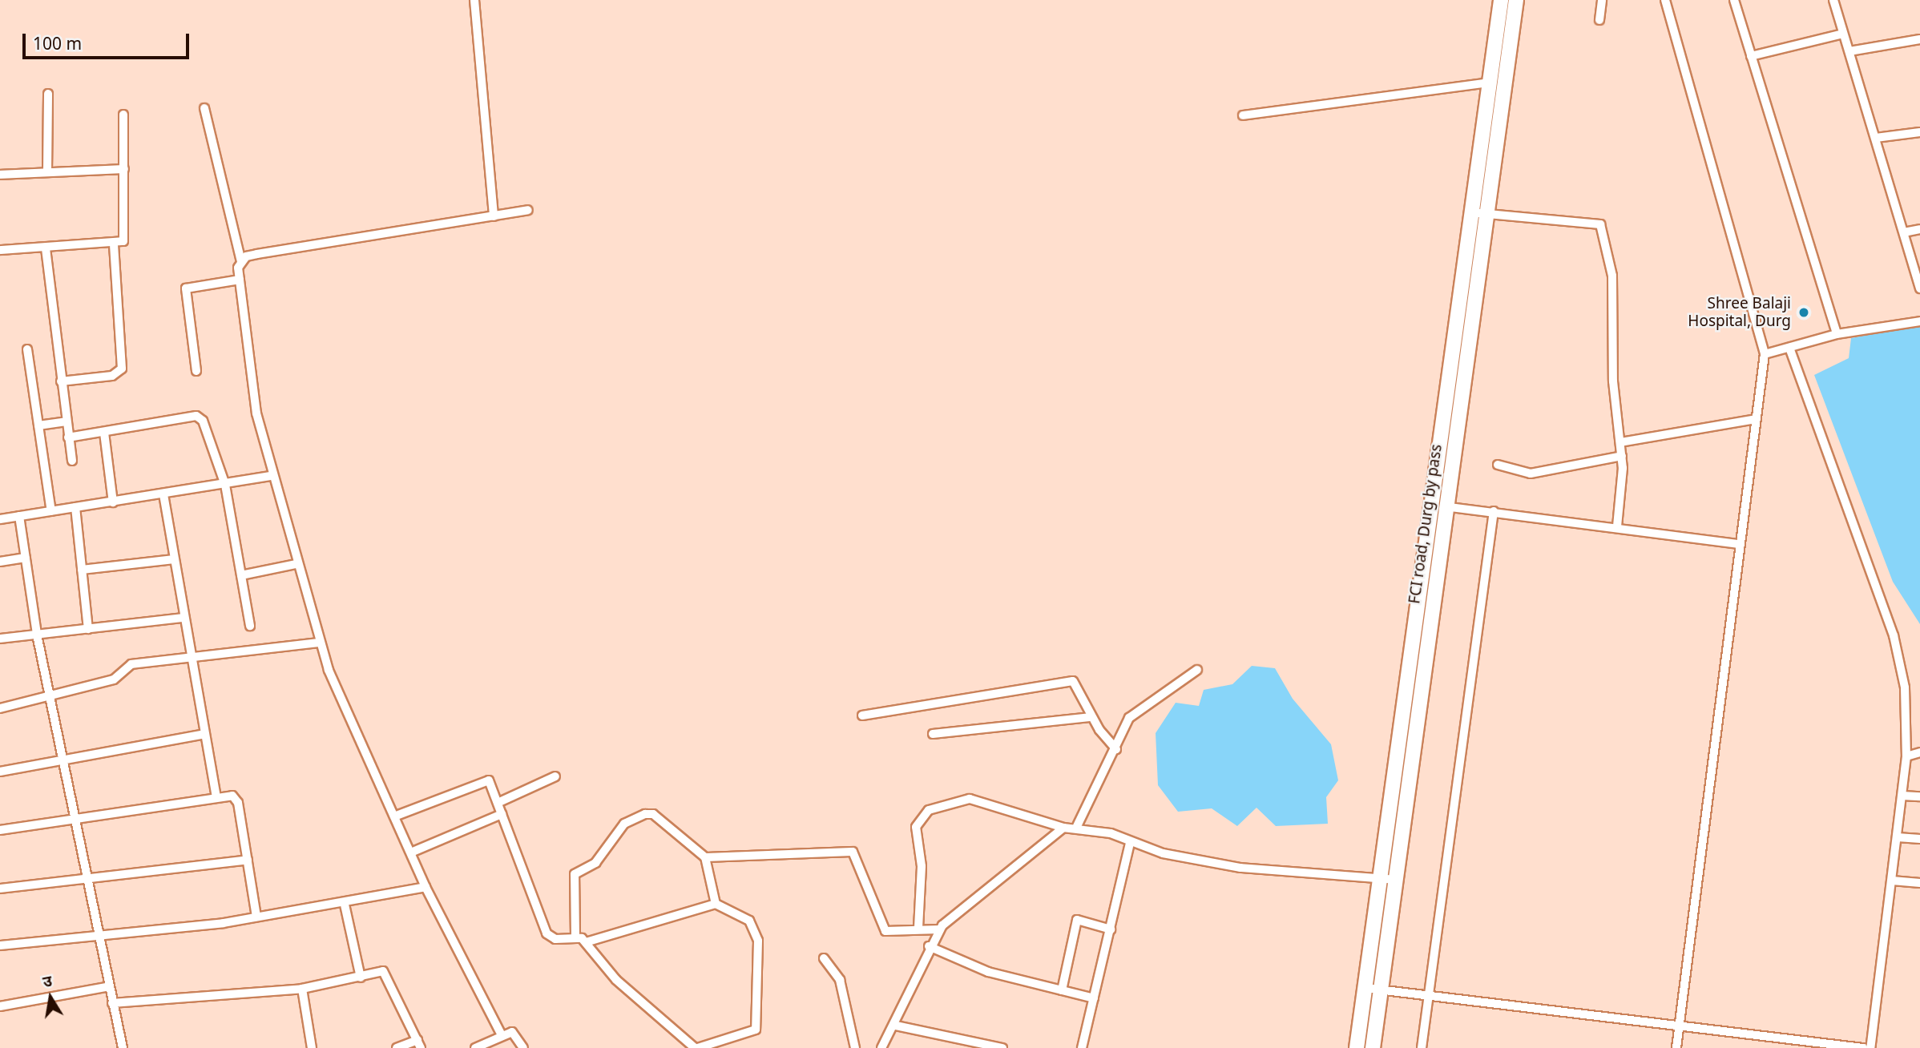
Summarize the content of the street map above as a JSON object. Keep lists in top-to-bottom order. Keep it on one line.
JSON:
{"streets":{"main road":["FCI road, Durg by pass"]},"places":["Shree Balaji Hospital, Durg"],"scale_bar":"100 m","north":"top"}
